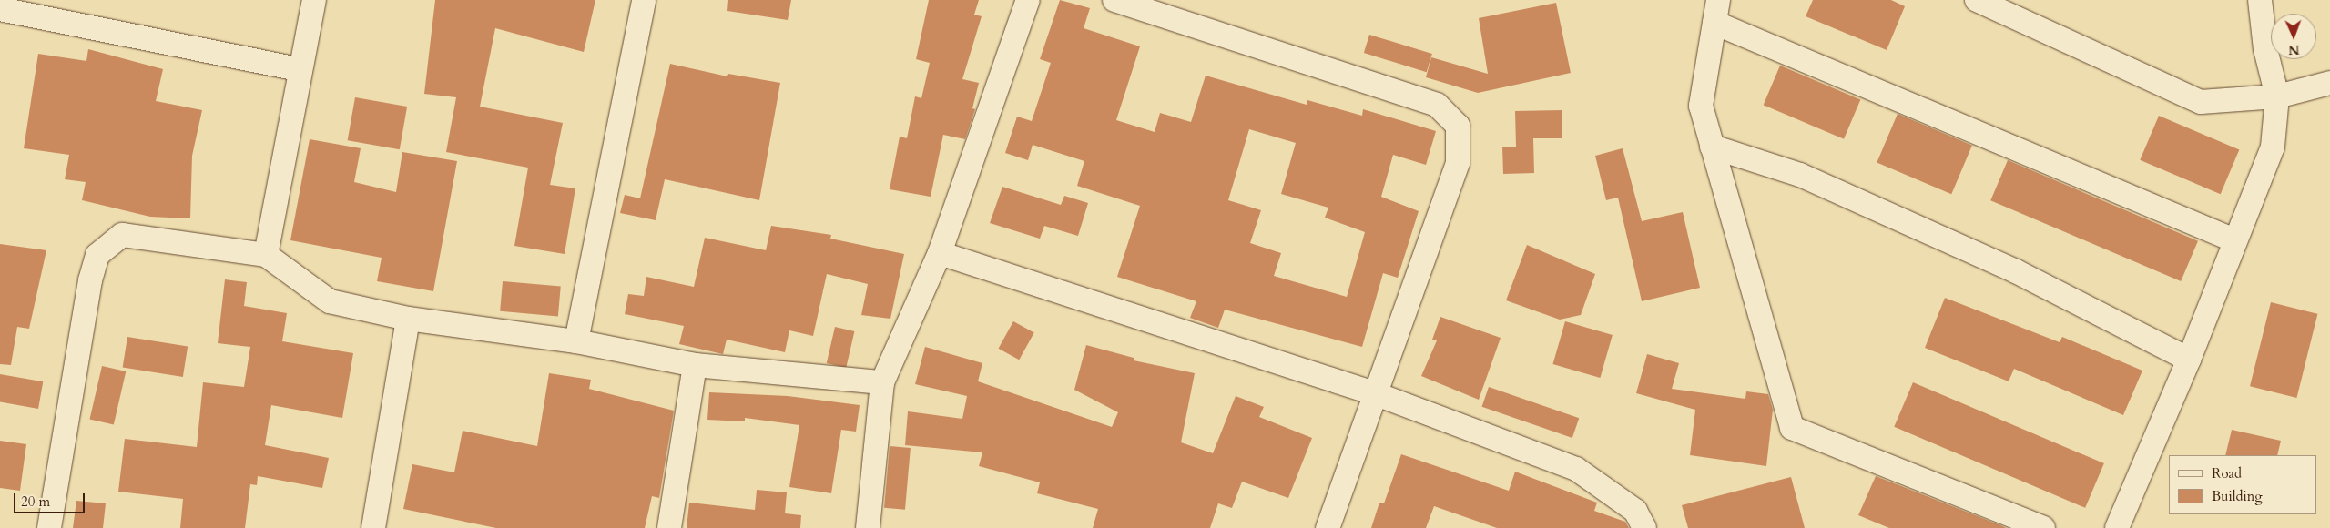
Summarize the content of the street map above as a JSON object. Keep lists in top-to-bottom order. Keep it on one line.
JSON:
{"legend":["Road","Building"],"scale_bar":"20 m","north":"bottom"}
